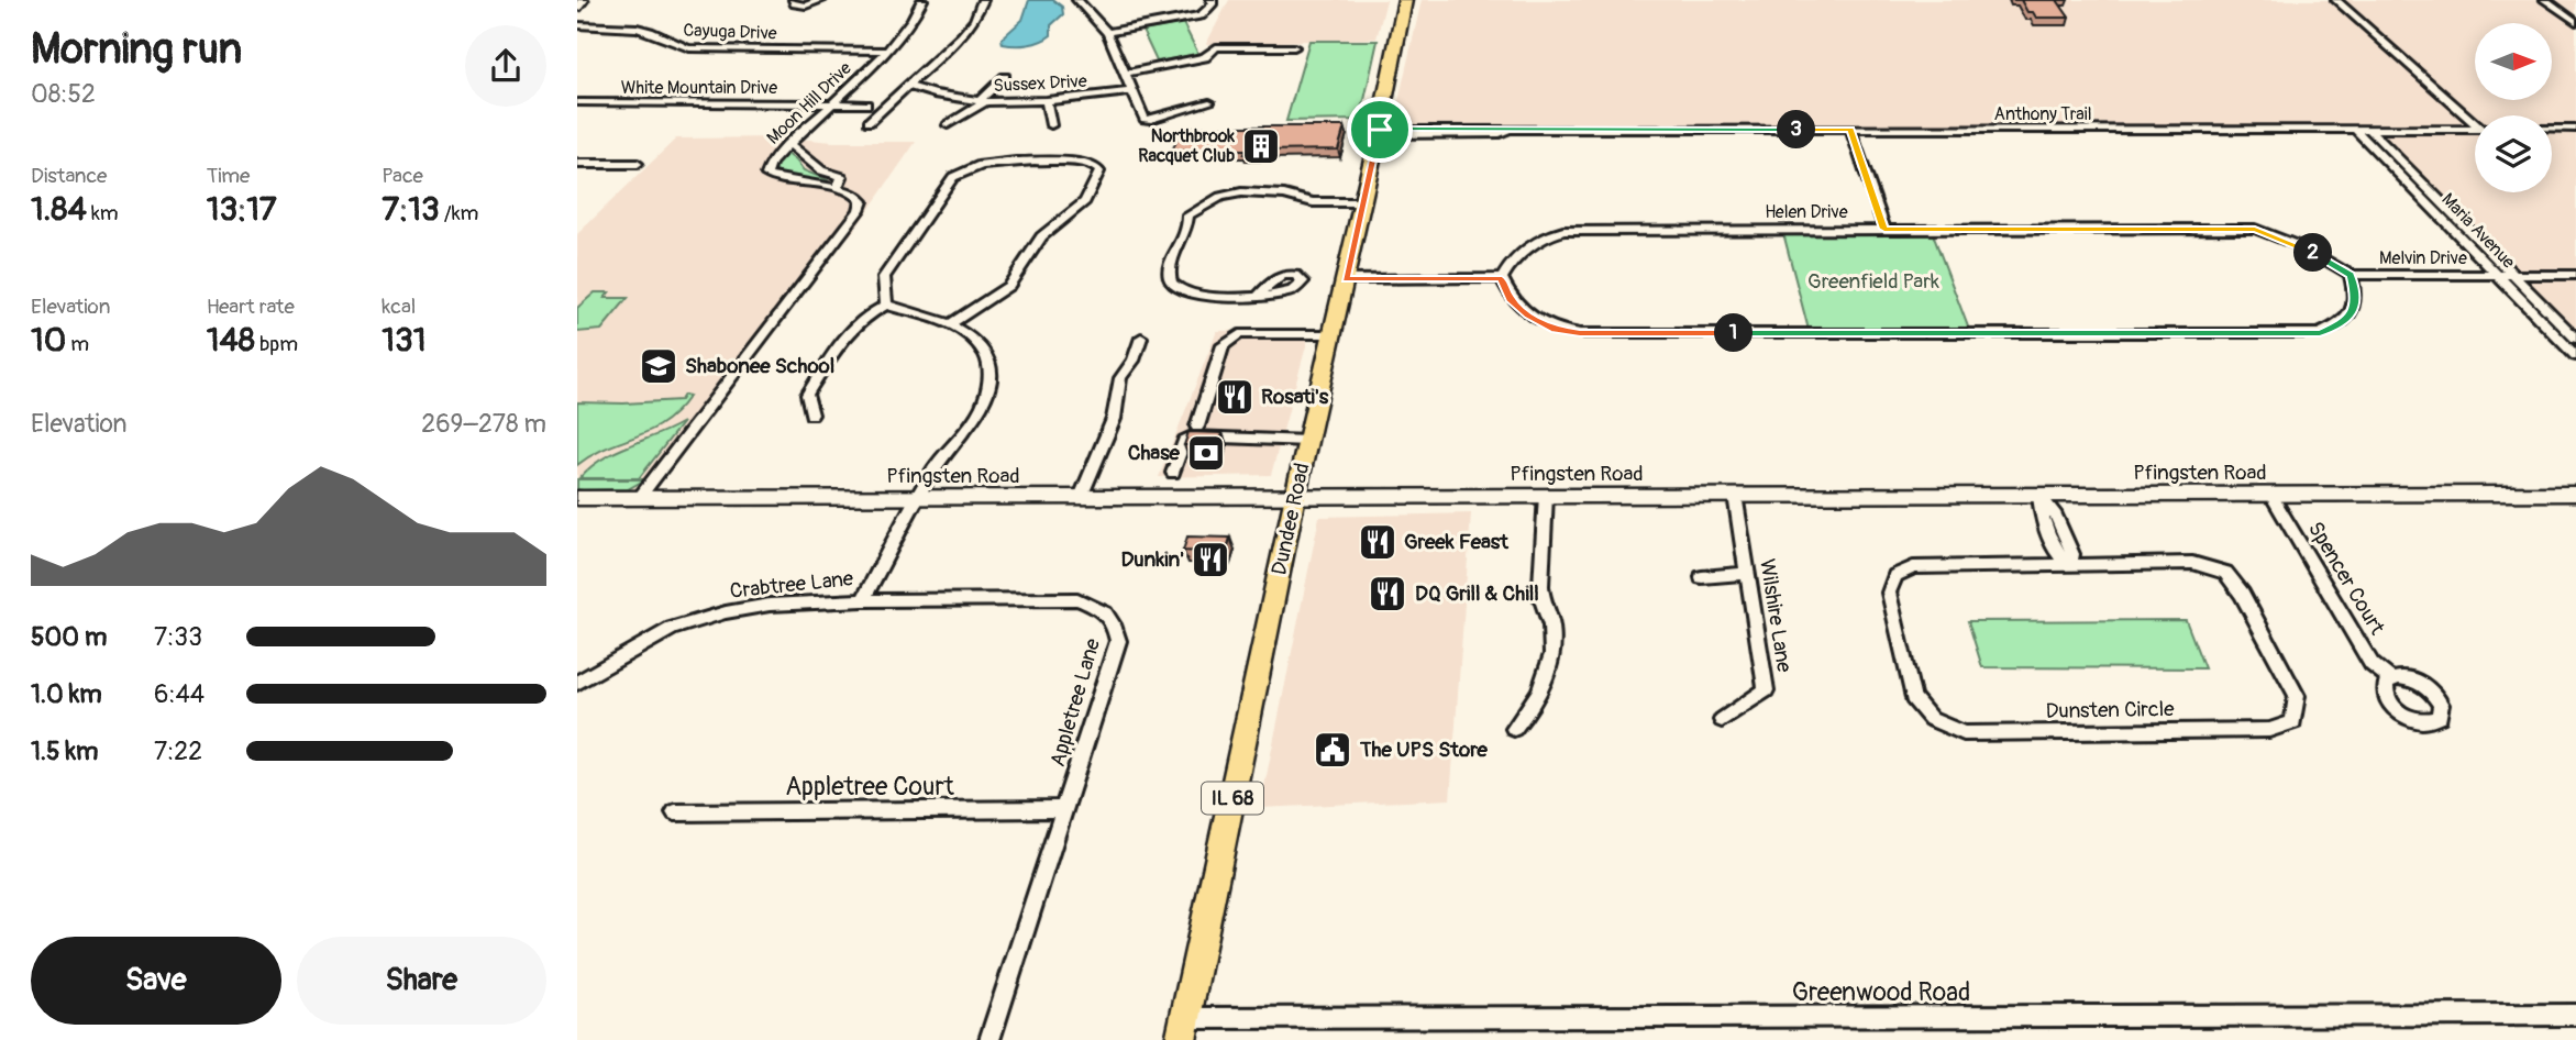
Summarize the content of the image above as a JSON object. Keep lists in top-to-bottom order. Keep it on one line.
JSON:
{"streets":{"main road":["Pfingsten Road","Dundee Road","IL 68"],"street":["Cayuga Drive","Sussex Drive","White Mountain Drive","Moon Hill Drive","Anthony Trail","Helen Drive","Maria Avenue","Melvin Drive","Spencer Court","Crabtree Lane","Wilshire Lane","Appletree Lane","Dunsten Circle","Appletree Court","Greenwood Road"]},"crossings":[["Cayuga Drive","Moon Hill Drive"],["White Mountain Drive","Moon Hill Drive"],["Anthony Trail","Maria Avenue"],["Anthony Trail","Dundee Road"],["Helen Drive","Melvin Drive"],["Maria Avenue","Melvin Drive"],["Pfingsten Road","Dundee Road"],["Pfingsten Road","Spencer Court"],["Pfingsten Road","Crabtree Lane"],["Pfingsten Road","Wilshire Lane"],["Dundee Road","Greenwood Road"],["Crabtree Lane","Appletree Lane"],["Appletree Lane","Appletree Court"]],"parks":["Greenfield Park"],"places":{"building":["Northbrook Racquet Club"],"school or university":["Shabonee School"],"restaurant":["Rosati's","Greek Feast","Dunkin'","DQ Grill & Chill"],"bank":["Chase"],"public building":["The UPS Store"]},"north":"right","page":{"heading":["Morning run","08:52"],"pins":["3","2","1"],"stats":[["Distance","1.84 km"],["Time","13:17"],["Pace","7:13 /km"],["Elevation","10 m"],["Heart rate","148 bpm"],["kcal","131"]],"chart":["Elevation","269–278 m"],"list":[{"name":"500 m","note":"7:33"},{"name":"1.0 km","note":"6:44"},{"name":"1.5 km","note":"7:22"}],"buttons":["Save","Share"]}}
